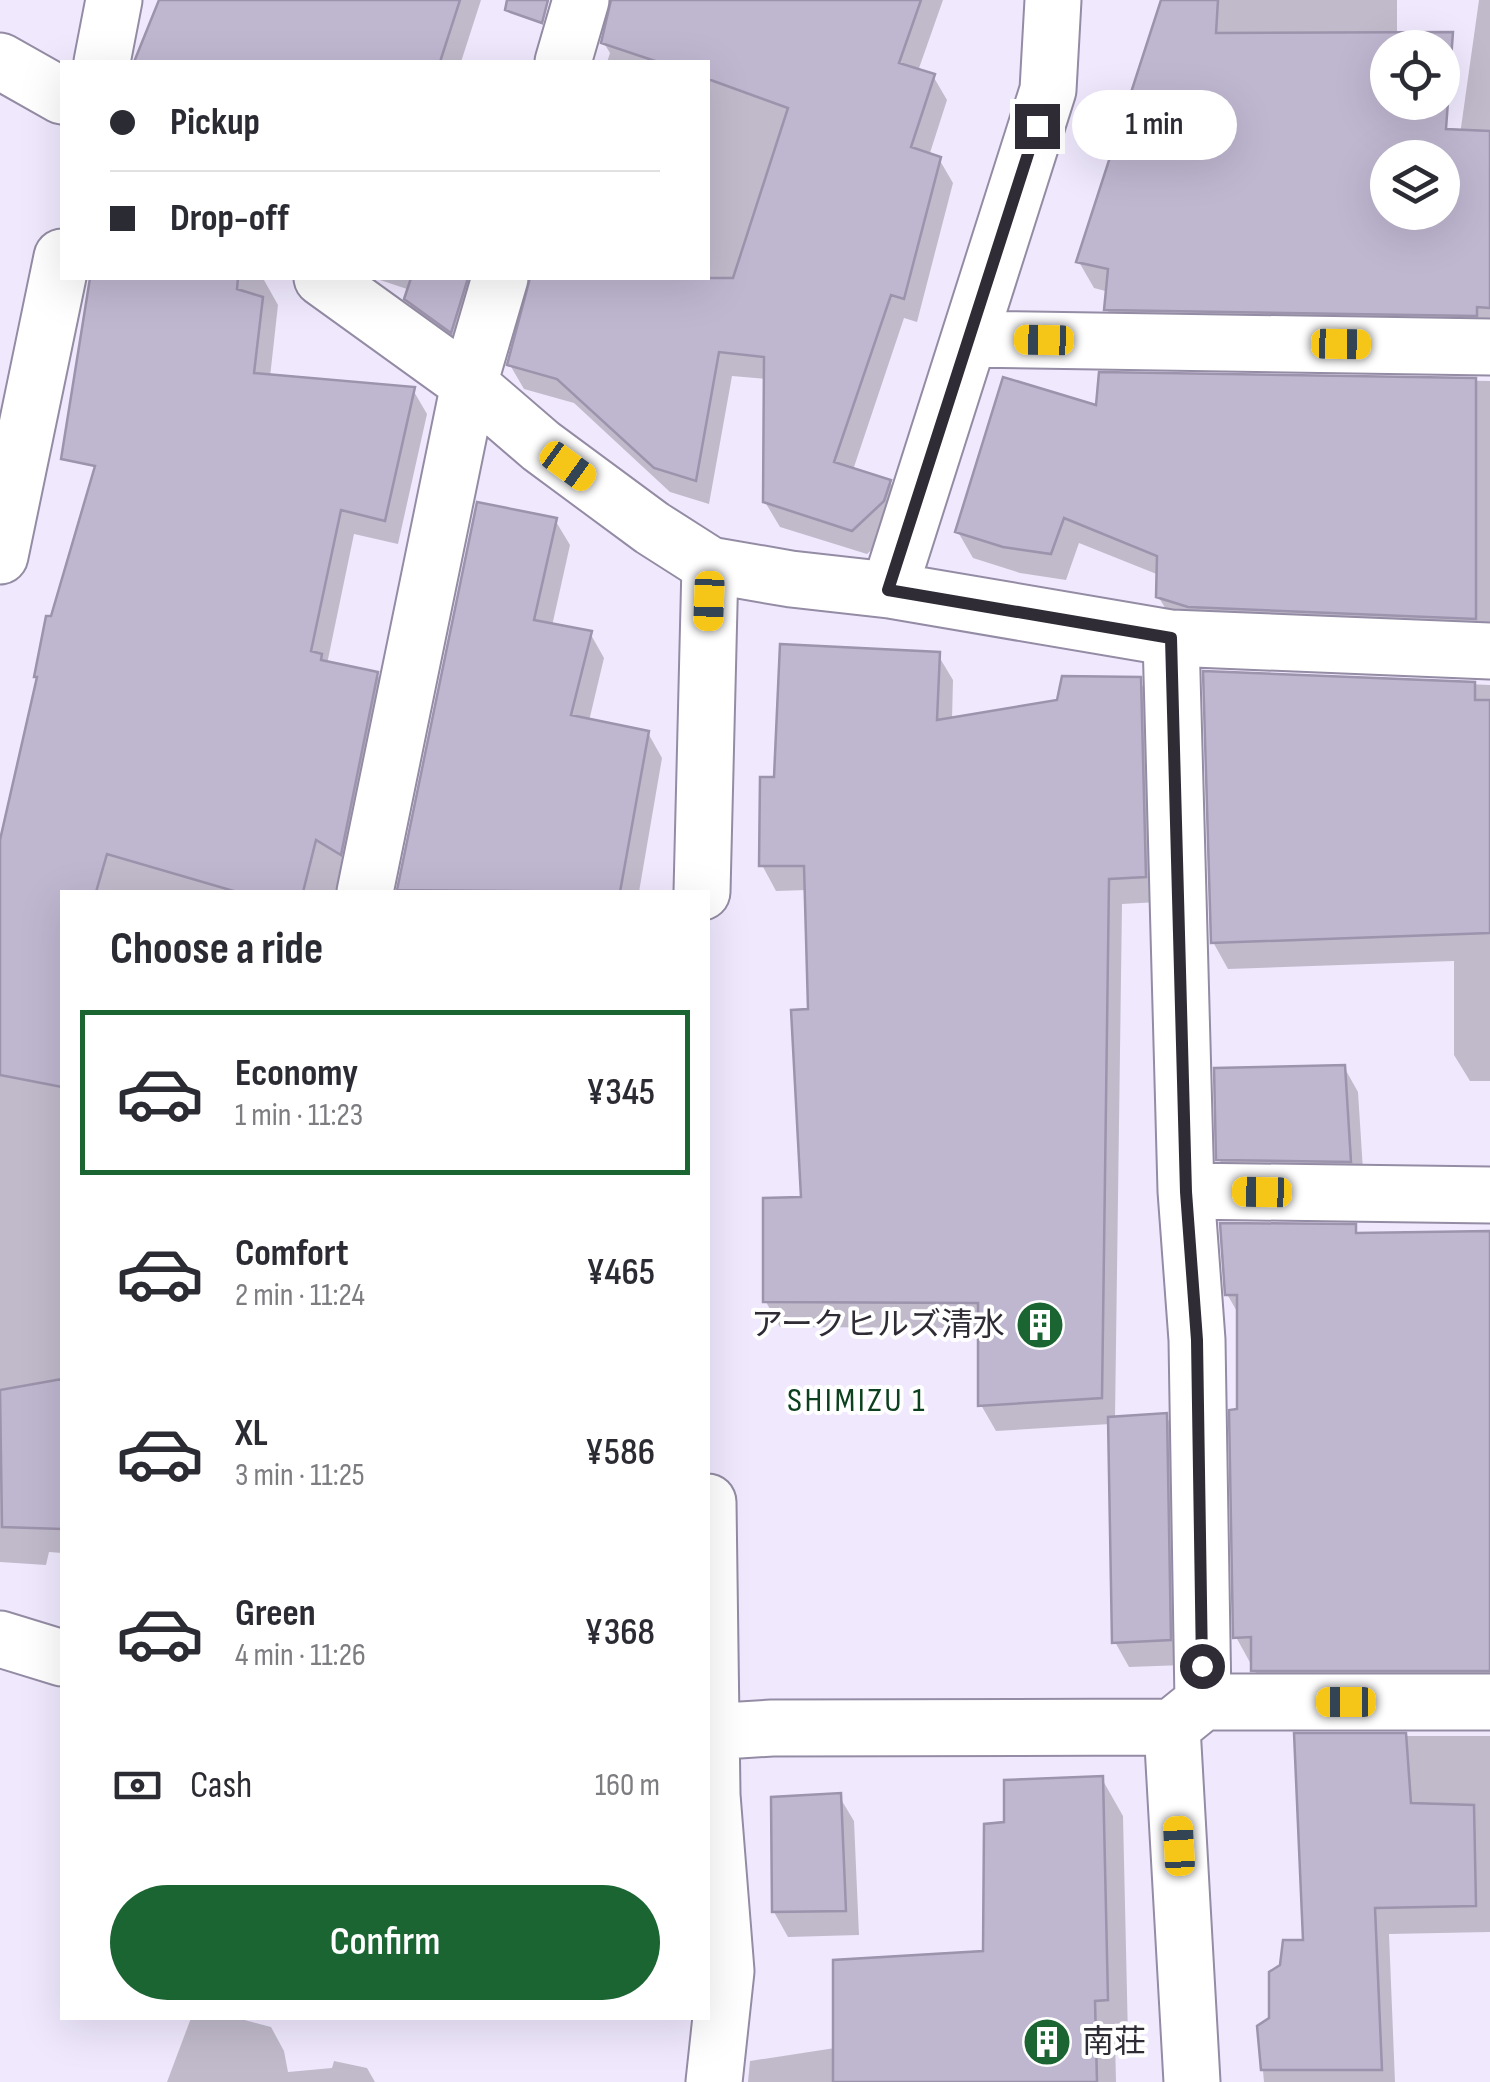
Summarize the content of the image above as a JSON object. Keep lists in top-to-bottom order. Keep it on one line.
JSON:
{"districts":["SHIMIZU 1"],"places":{"building":["アークヒルズ清水","南荘"]},"page":{"banner":["Pickup","Drop-off"],"bubble":"1 min","heading":"Choose a ride","list":[{"name":"Economy","note":"1 min · 11:23","value":"¥345"},{"name":"Comfort","note":"2 min · 11:24","value":"¥465"},{"name":"XL","note":"3 min · 11:25","value":"¥586"},{"name":"Green","note":"4 min · 11:26","value":"¥368"}],"pay":["Cash","160 m"],"buttons":"Confirm"}}
